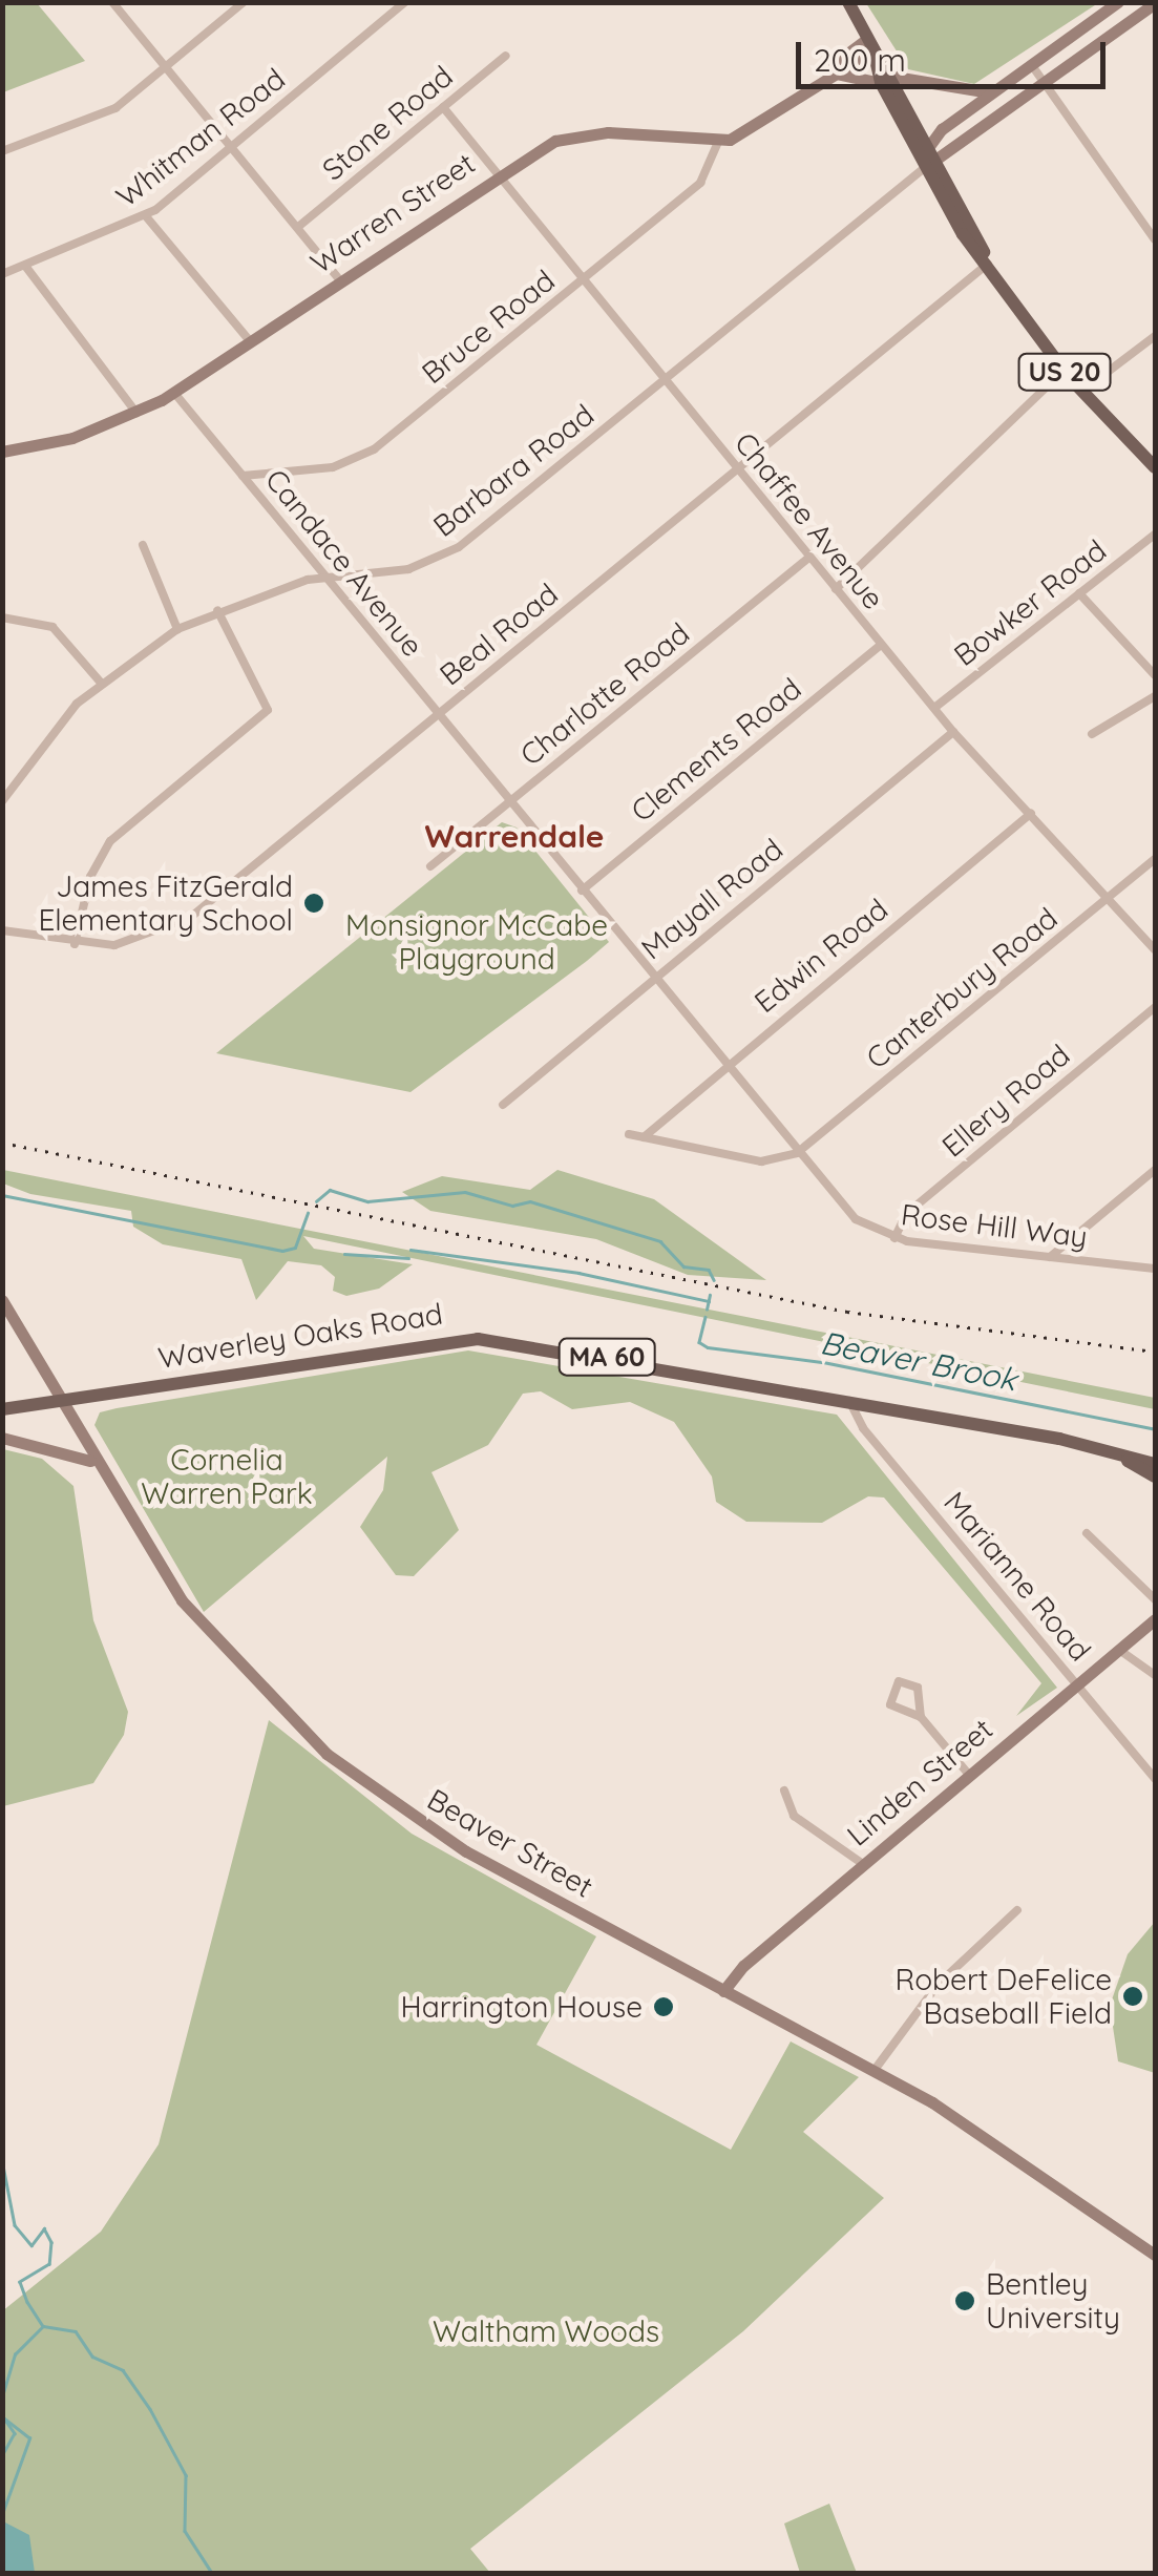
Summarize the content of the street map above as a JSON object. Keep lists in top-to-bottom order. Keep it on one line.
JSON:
{"streets":{"main road":["Warren Street","US 20","Waverley Oaks Road","MA 60","Linden Street","Beaver Street"],"street":["Stone Road","Whitman Road","Bruce Road","Barbara Road","Chaffee Avenue","Candace Avenue","Bowker Road","Beal Road","Charlotte Road","Clements Road","Mayall Road","Edwin Road","Canterbury Road","Ellery Road","Rose Hill Way","Marianne Road"]},"crossings":[["Stone Road","Chaffee Avenue"],["Warren Street","Bruce Road"],["Warren Street","US 20"],["Warren Street","Chaffee Avenue"],["Warren Street","Candace Avenue"],["Bruce Road","Chaffee Avenue"],["Bruce Road","Candace Avenue"],["US 20","Barbara Road"],["US 20","Beal Road"],["Barbara Road","Chaffee Avenue"],["Barbara Road","Candace Avenue"],["Chaffee Avenue","Bowker Road"],["Chaffee Avenue","Beal Road"],["Chaffee Avenue","Charlotte Road"],["Chaffee Avenue","Clements Road"],["Chaffee Avenue","Mayall Road"],["Chaffee Avenue","Edwin Road"],["Chaffee Avenue","Canterbury Road"],["Candace Avenue","Beal Road"],["Candace Avenue","Charlotte Road"],["Candace Avenue","Clements Road"],["Candace Avenue","Mayall Road"],["Candace Avenue","Edwin Road"],["Candace Avenue","Canterbury Road"],["Candace Avenue","Rose Hill Way"],["Canterbury Road","Rose Hill Way"],["Ellery Road","Rose Hill Way"],["Waverley Oaks Road","Marianne Road"],["Waverley Oaks Road","Beaver Street"],["Marianne Road","Linden Street"],["Linden Street","Beaver Street"]],"districts":["Warrendale"],"water":["Beaver Brook"],"parks":["Monsignor McCabe Playground","Cornelia Warren Park","Waltham Woods"],"places":["James FitzGerald Elementary School","Robert DeFelice Baseball Field","Harrington House","Bentley University"],"scale_bar":"200 m"}
